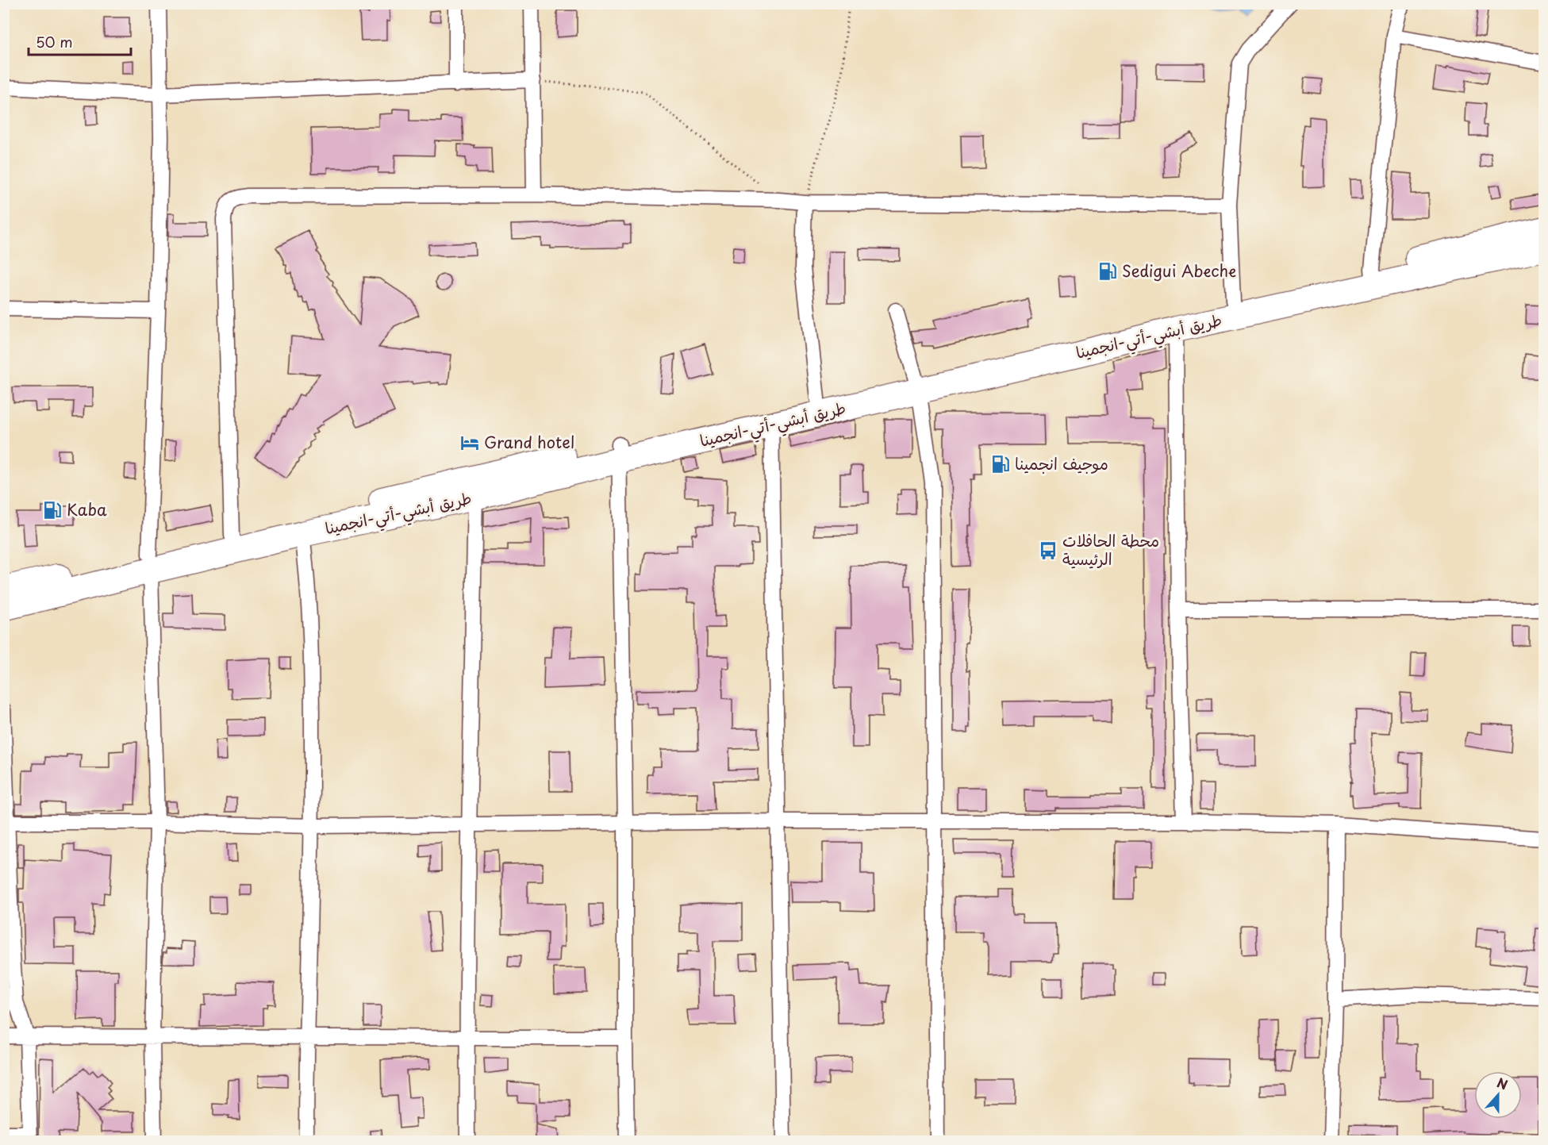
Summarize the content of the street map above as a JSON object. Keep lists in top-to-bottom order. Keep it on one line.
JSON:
{"streets":{"highway":["طريق أبشي-أتي-انجمينا"]},"places":{"fuel station":["Sedigui Abeche","موجيف انجمينا","Kaba"],"hotel":["Grand hotel"],"bus stop":["محطة الحافلات الرئيسية"]},"scale_bar":"50 m","north":"top"}
